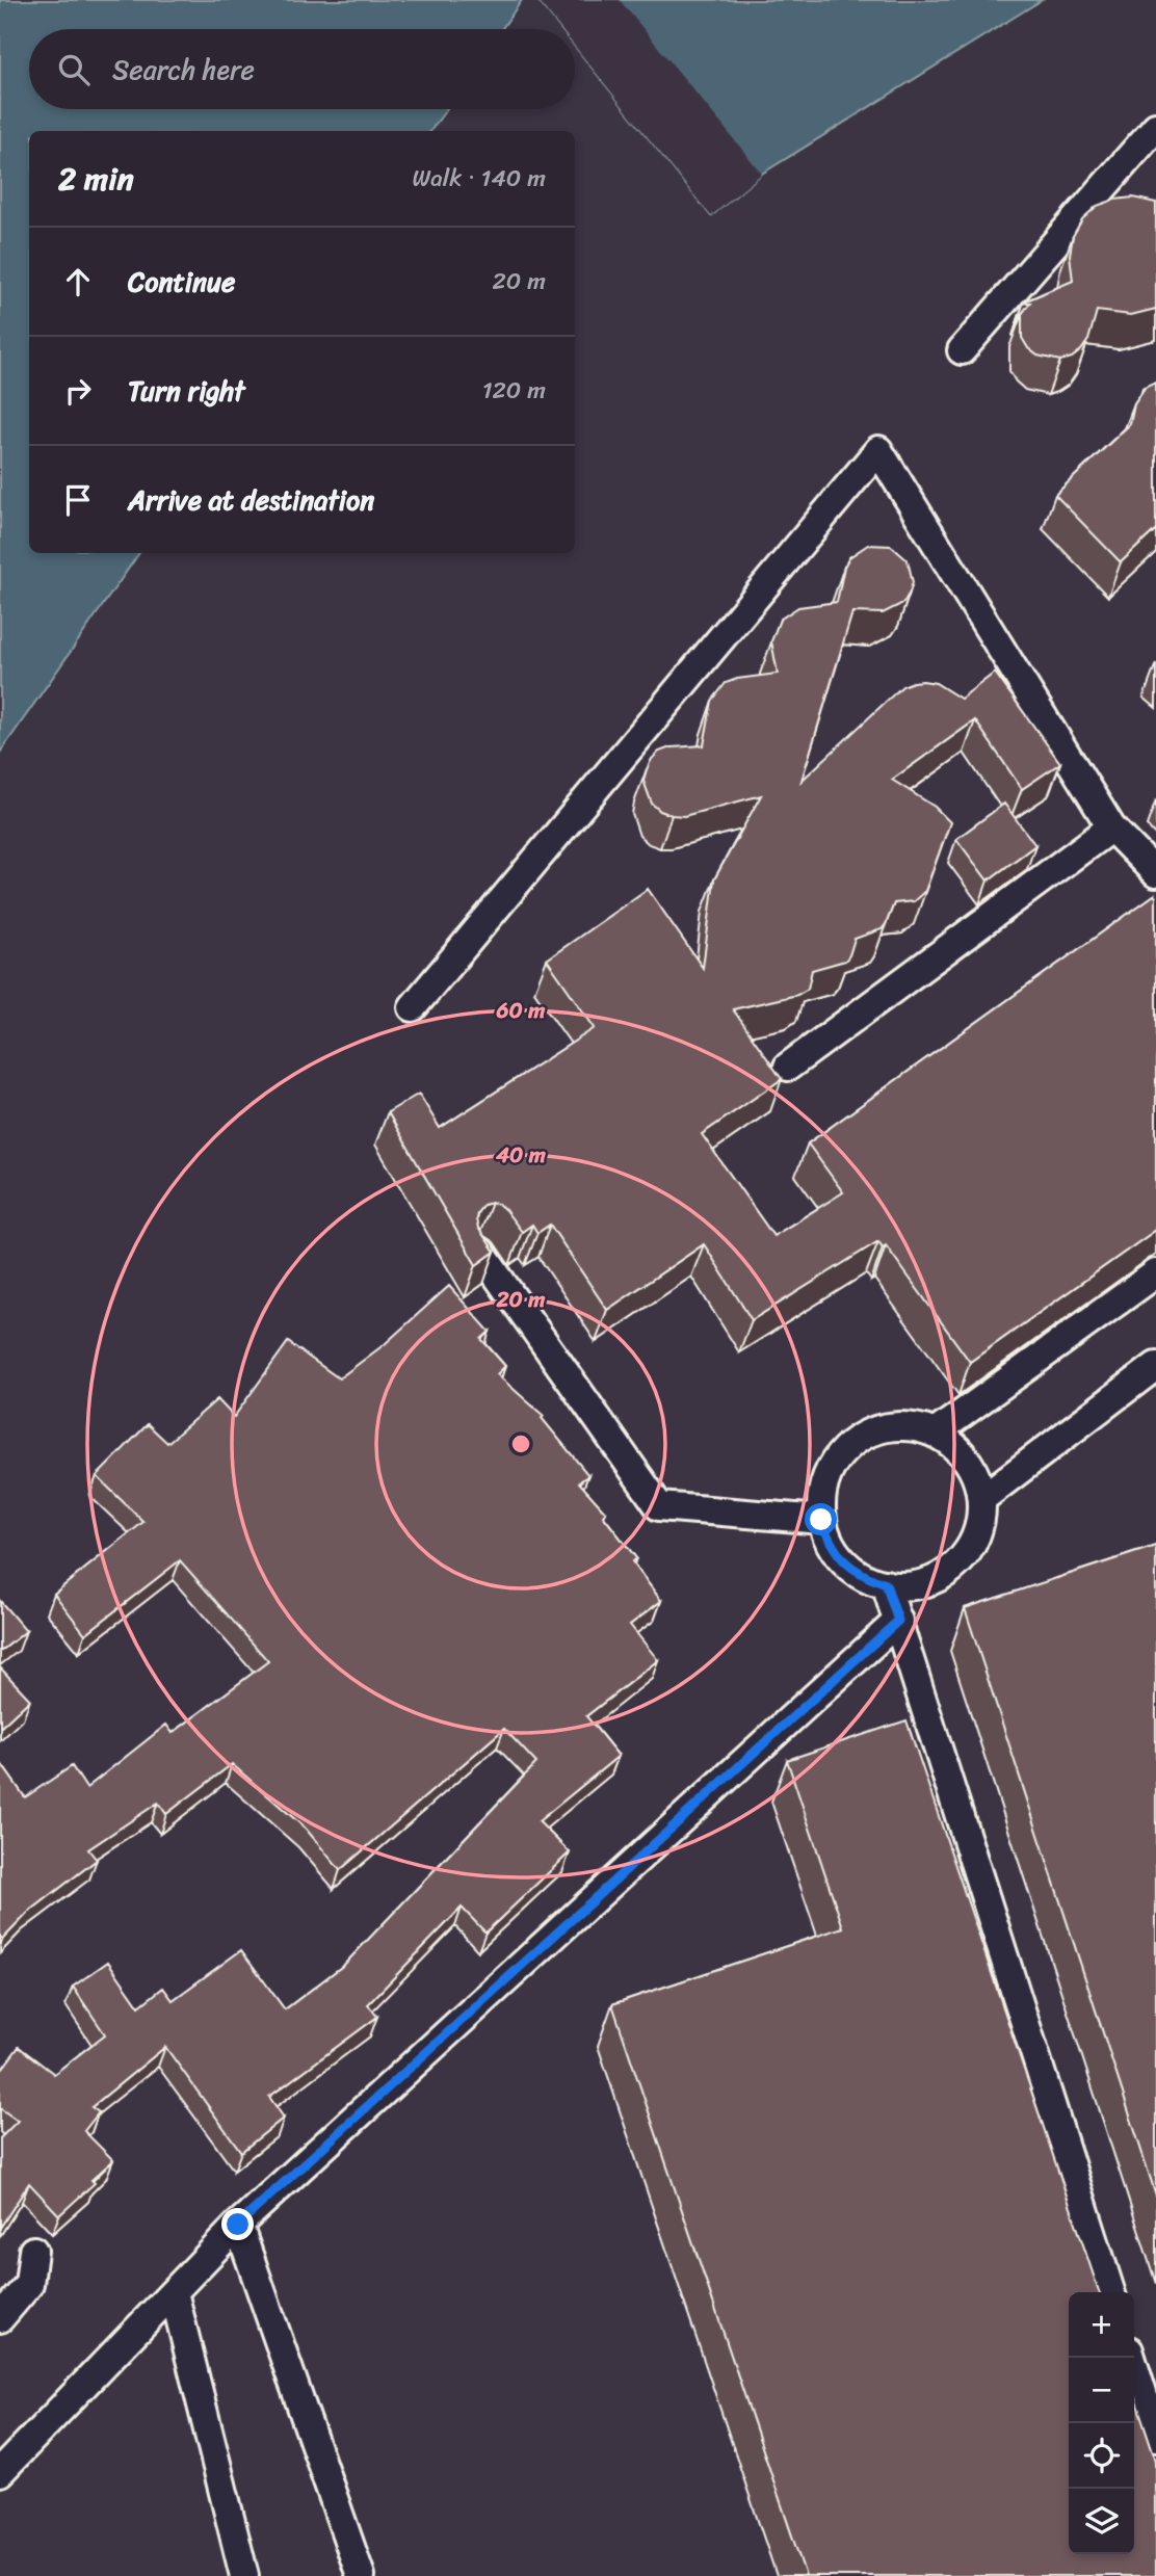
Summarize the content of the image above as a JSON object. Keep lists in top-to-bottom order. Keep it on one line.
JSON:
{"page":{"search":"Search here","heading":["2 min","Walk · 140 m"],"list":[["Continue","20 m"],["Turn right","120 m"],"Arrive at destination"],"map_buttons":["+","−"]},"rings":["60 m","40 m","20 m"]}
